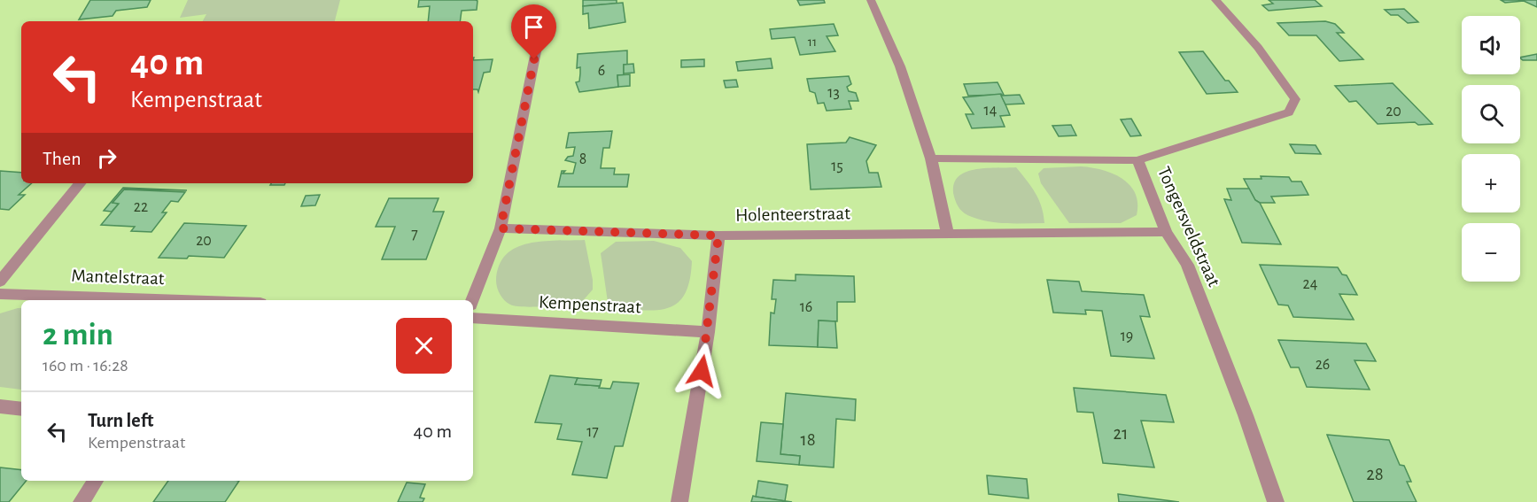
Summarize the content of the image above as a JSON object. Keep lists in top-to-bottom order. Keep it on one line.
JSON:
{"streets":{"street":["Holenteerstraat","Tongersveldstraat","Mantelstraat","Kempenstraat"]},"crossings":[["Holenteerstraat","Tongersveldstraat"],["Holenteerstraat","Kempenstraat"]],"house_numbers":["11","6","13","14","20","8","15","22","7","20","24","16","19","26","17","21","18","28"],"page":{"map_buttons":["+","−"],"turn":["40 m","Kempenstraat"],"then":"Then","heading":["2 min","160 m · 16:28"],"list":[{"name":"Turn left","note":"Kempenstraat","value":"40 m"}]}}
